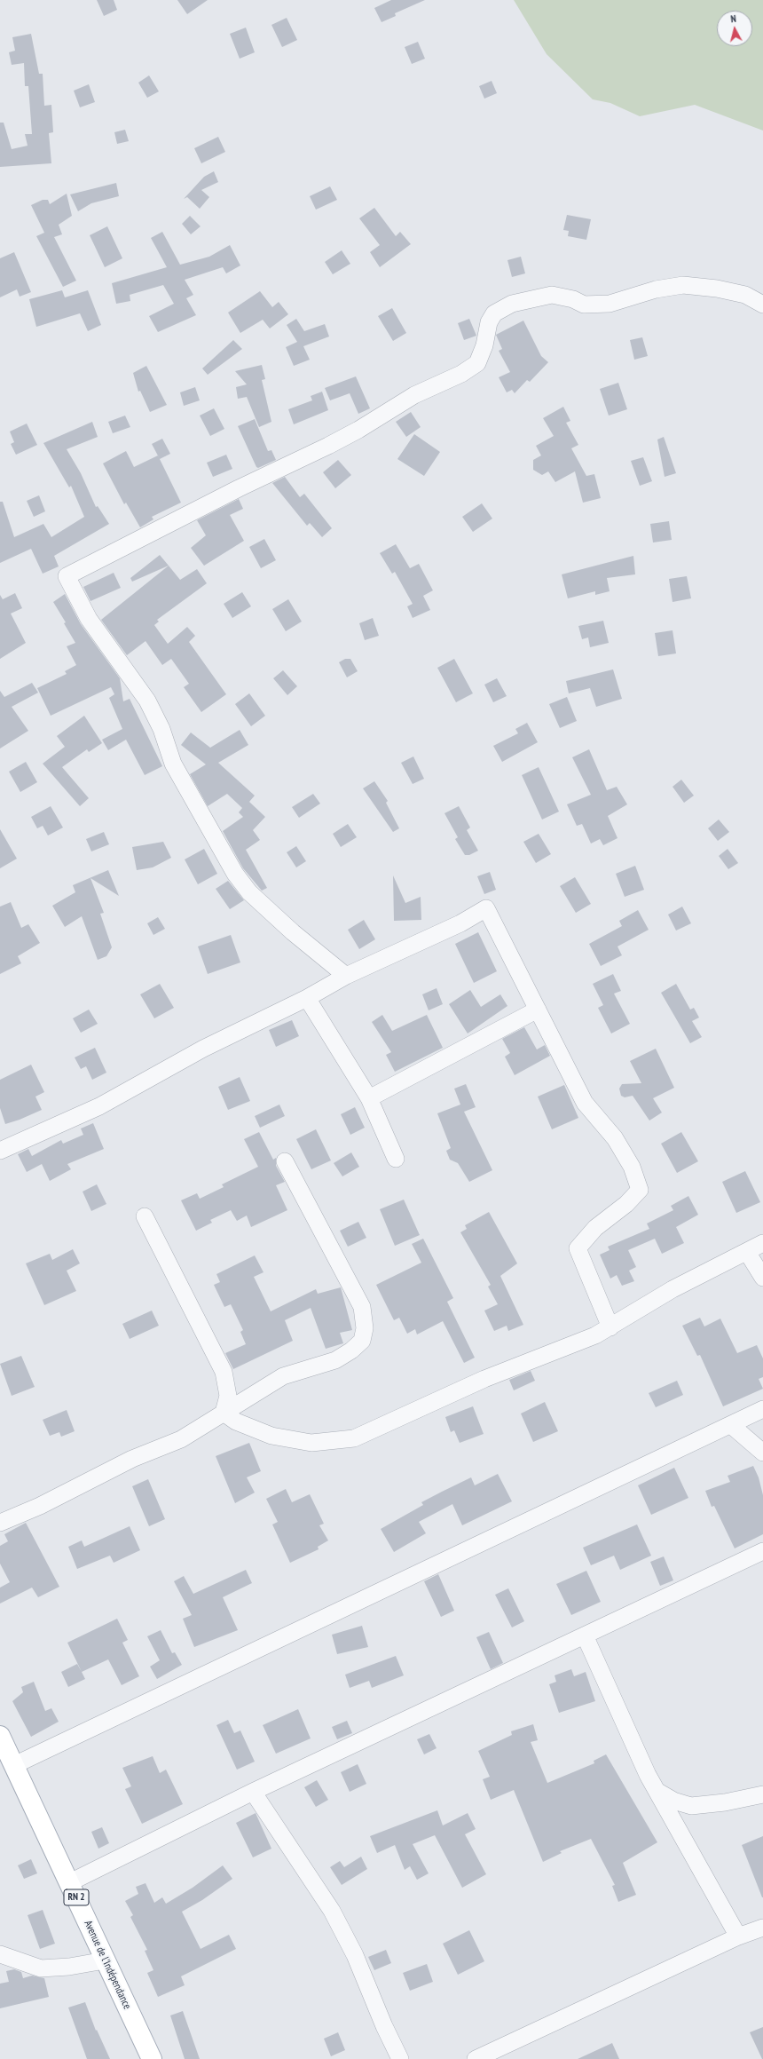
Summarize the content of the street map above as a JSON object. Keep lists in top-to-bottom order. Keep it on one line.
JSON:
{"streets":{"main road":["RN 2","Avenue de l'Indépendance"]},"north":"top"}
